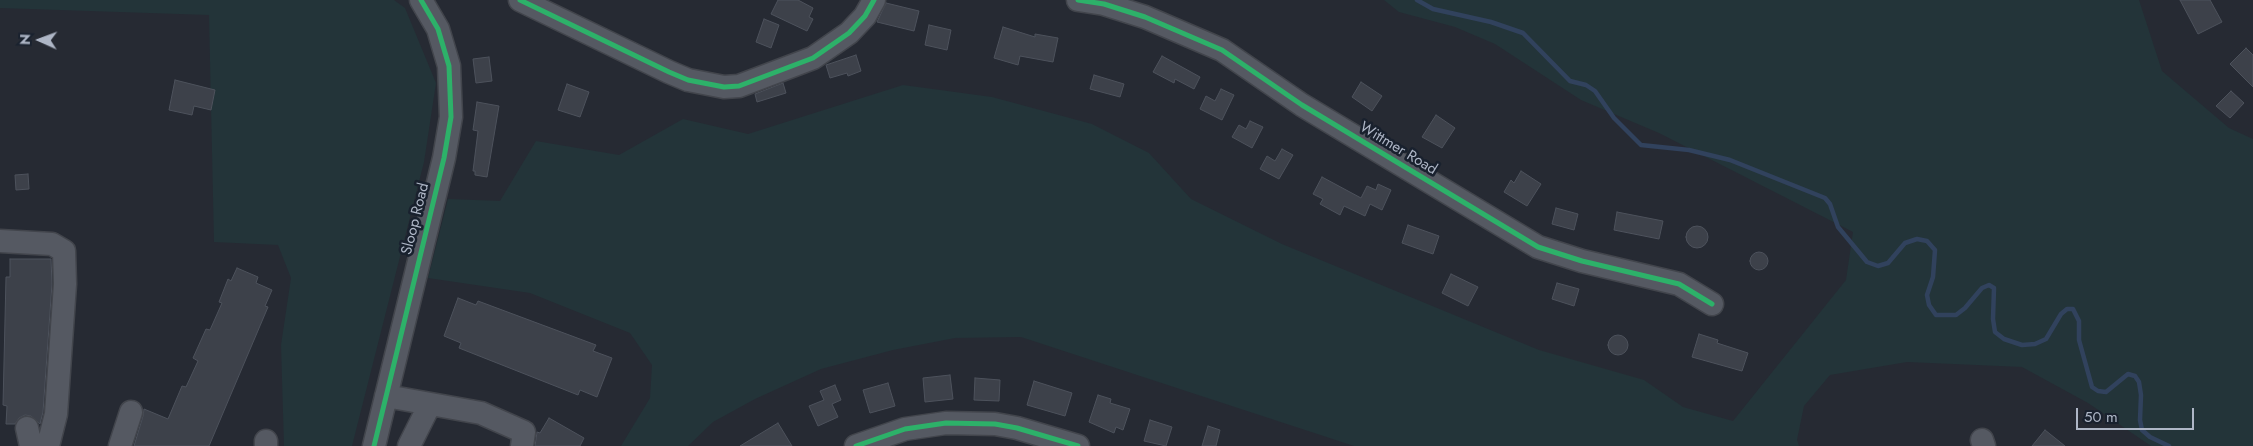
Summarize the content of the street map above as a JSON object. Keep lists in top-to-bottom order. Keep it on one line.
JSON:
{"streets":{"street":["Wittmer Road","Sloop Road"]},"scale_bar":"50 m","north":"left"}
